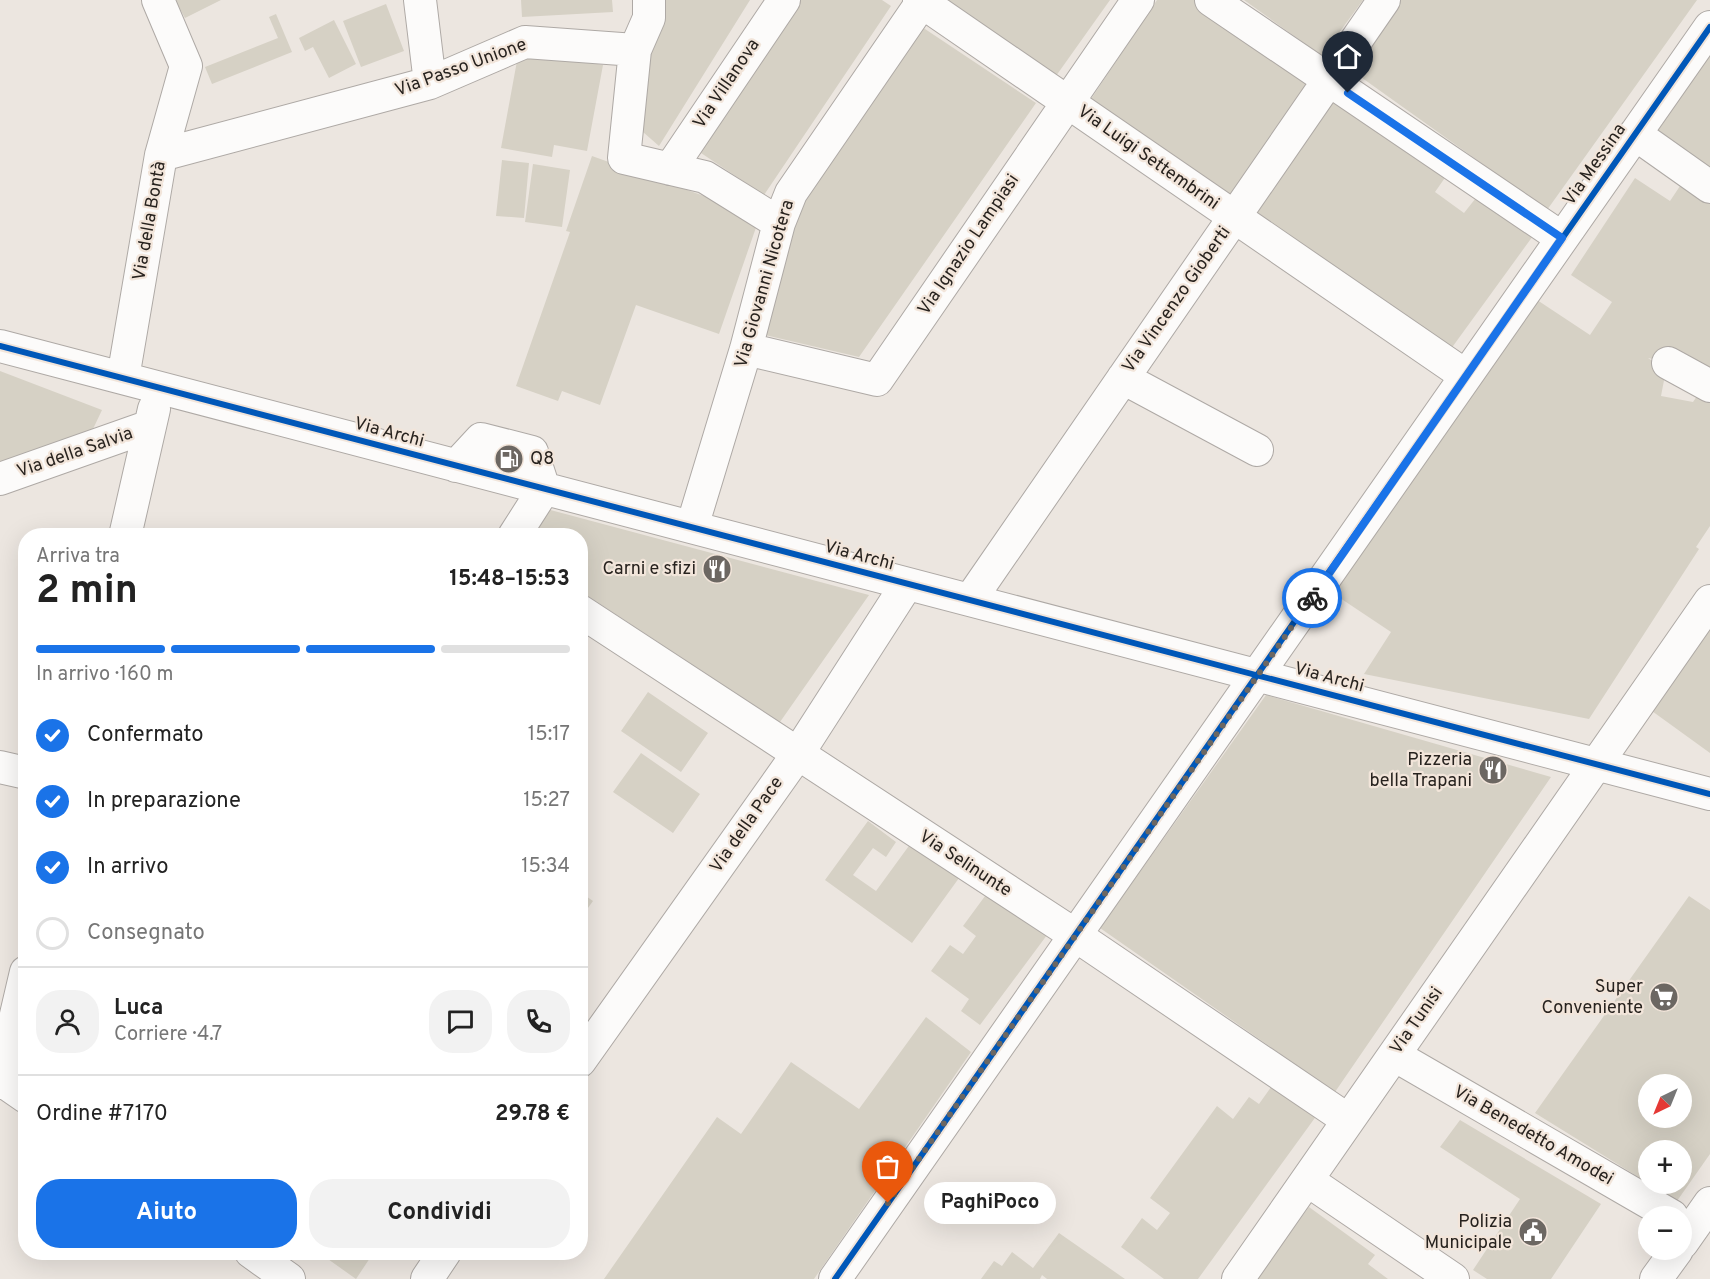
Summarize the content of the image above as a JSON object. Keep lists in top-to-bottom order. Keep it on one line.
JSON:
{"streets":{"street":["Via Passo Unione","Via Villanova","Via Luigi Settembrini","Via Messina","Via della Bontà","Via Ignazio Lampiasi","Via Giovanni Nicotera","Via Vincenzo Gioberti","Via Archi","Via della Salvia","Via della Pace","Via Selinunte","Via Tunisi","Via Benedetto Amodei"]},"crossings":[["Via Passo Unione","Via della Bontà"],["Via Luigi Settembrini","Via Messina"],["Via Luigi Settembrini","Via Ignazio Lampiasi"],["Via Luigi Settembrini","Via Giovanni Nicotera"],["Via Luigi Settembrini","Via Vincenzo Gioberti"],["Via Messina","Via Archi"],["Via Messina","Via Selinunte"],["Via della Bontà","Via Archi"],["Via Ignazio Lampiasi","Via Giovanni Nicotera"],["Via Giovanni Nicotera","Via Archi"],["Via Vincenzo Gioberti","Via Archi"],["Via Archi","Via della Pace"],["Via Archi","Via Tunisi"],["Via della Pace","Via Selinunte"],["Via Selinunte","Via Tunisi"],["Via Tunisi","Via Benedetto Amodei"]],"places":{"fuel station":["Q8"],"restaurant":["Carni e sfizi","Pizzeria bella Trapani"],"supermarket":["Super Conveniente"],"other":["PaghiPoco"],"public building":["Polizia Municipale"]},"north":"bottom left","page":{"heading":["2 min","Arriva tra","15:48–15:53"],"panel":["Luca","Corriere · 4.7","Ordine #7170","29.78 €"],"bar":"In arrivo · 160 m","list":[["Confermato","15:17"],["In preparazione","15:27"],["In arrivo","15:34"],"Consegnato"],"map_buttons":["+","−"],"buttons":["Aiuto","Condividi"],"bubble":"PaghiPoco"}}
